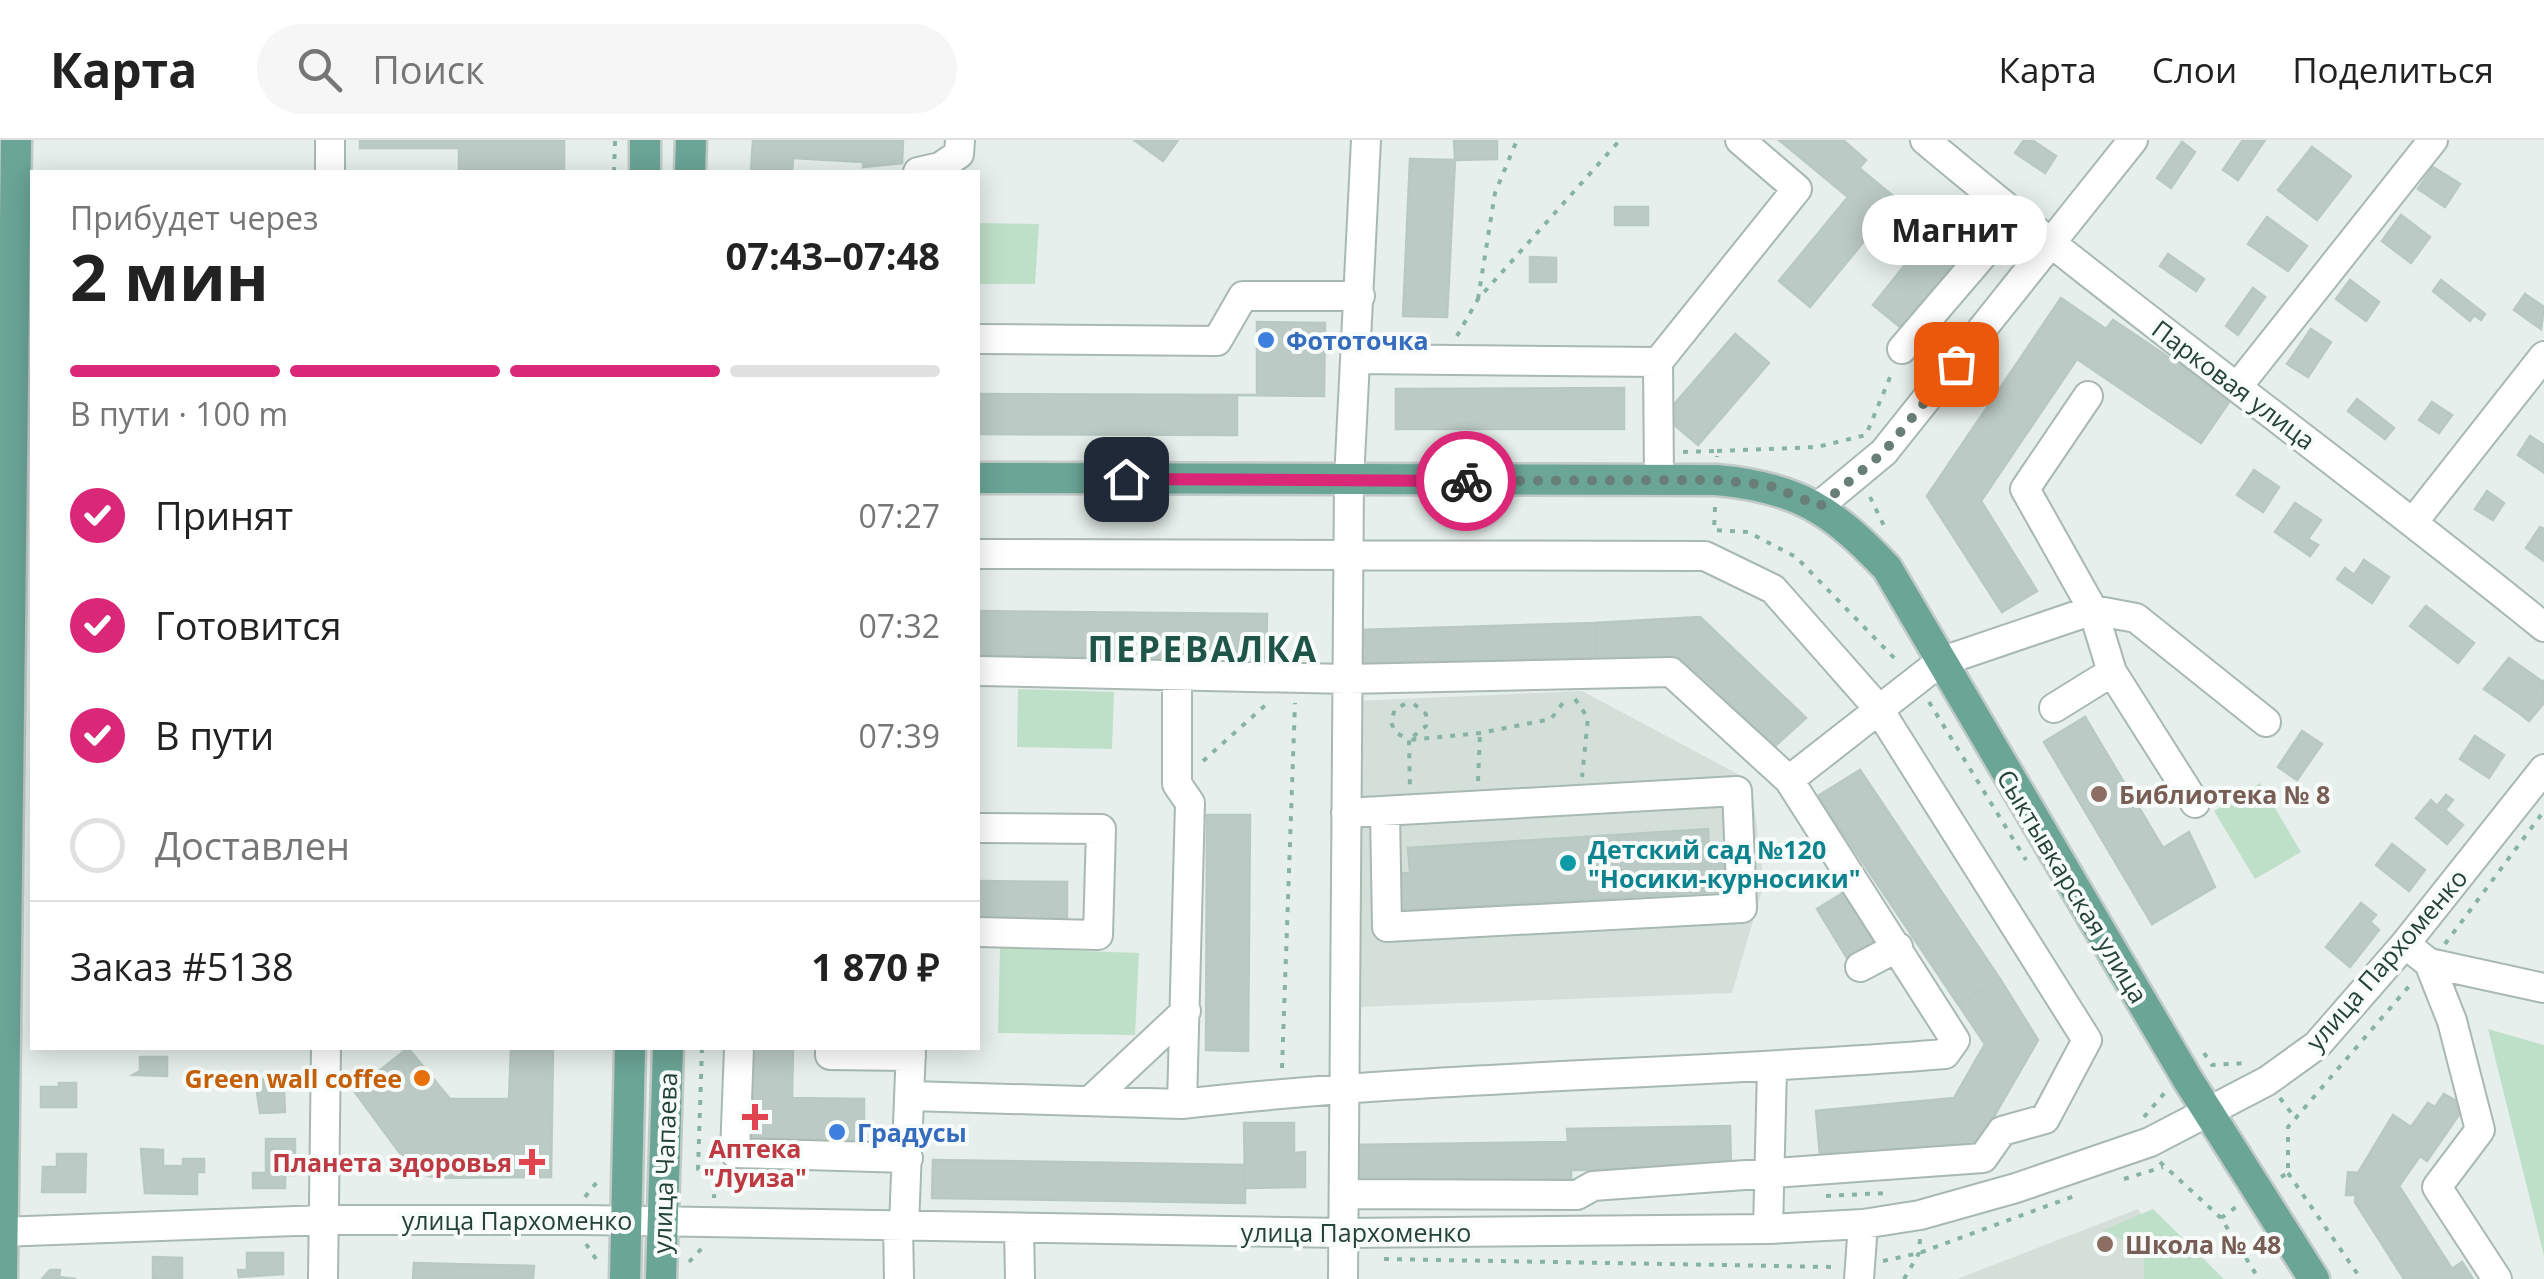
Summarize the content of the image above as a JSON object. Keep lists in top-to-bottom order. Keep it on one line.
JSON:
{"streets":{"main road":["Сыктывкарская улица","улица Чапаева"],"street":["Парковая улица","улица Пархоменко"]},"crossings":[["Сыктывкарская улица","улица Пархоменко"],["улица Пархоменко","улица Чапаева"]],"districts":["ПЕРЕВАЛКА"],"places":{"other":["Фототочка","Магнит","Библиотека № 8","Детский сад №120 \"Носики-курносики\"","Green wall coffee","Градусы","Школа № 48"],"health":["Аптека \"Луиза\"","Планета здоровья"]},"page":{"header":"Карта","search":"Поиск","nav":["Карта","Слои","Поделиться"],"heading":["2 мин","Прибудет через","07:43–07:48"],"panel":["Заказ #5138","1 870 ₽"],"bubble":"Магнит","bar":"В пути · 100 m","list":[["Принят","07:27"],["Готовится","07:32"],["В пути","07:39"],"Доставлен"]}}
